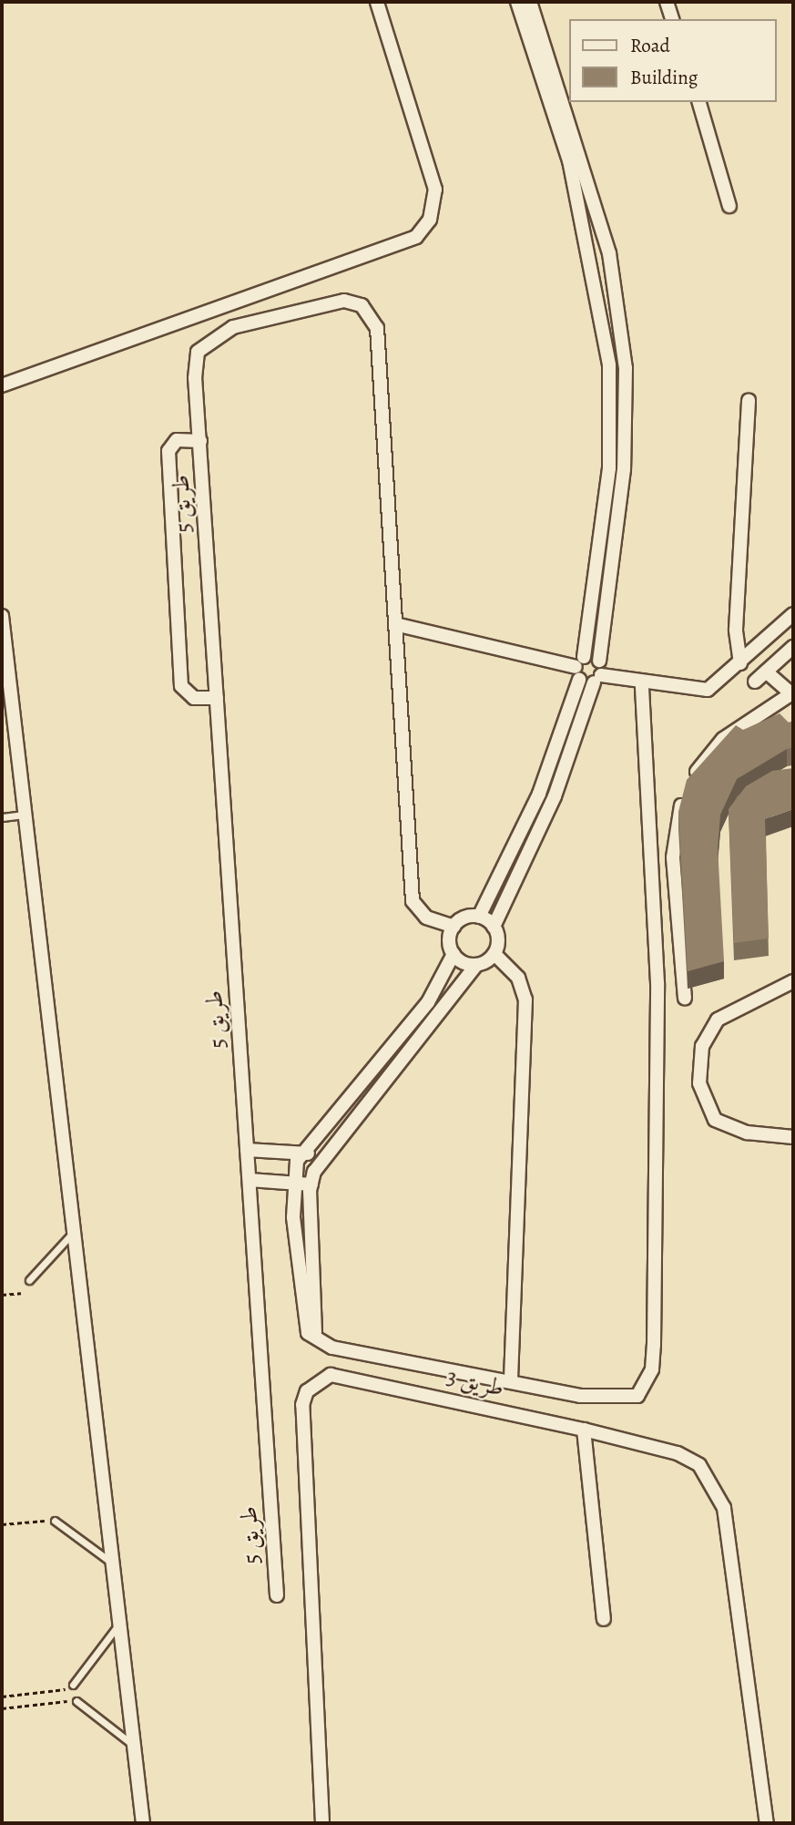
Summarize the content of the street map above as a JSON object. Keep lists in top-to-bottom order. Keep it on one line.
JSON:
{"streets":{"street":["طريق 5","طريق 3"]},"legend":["Road","Building"]}
